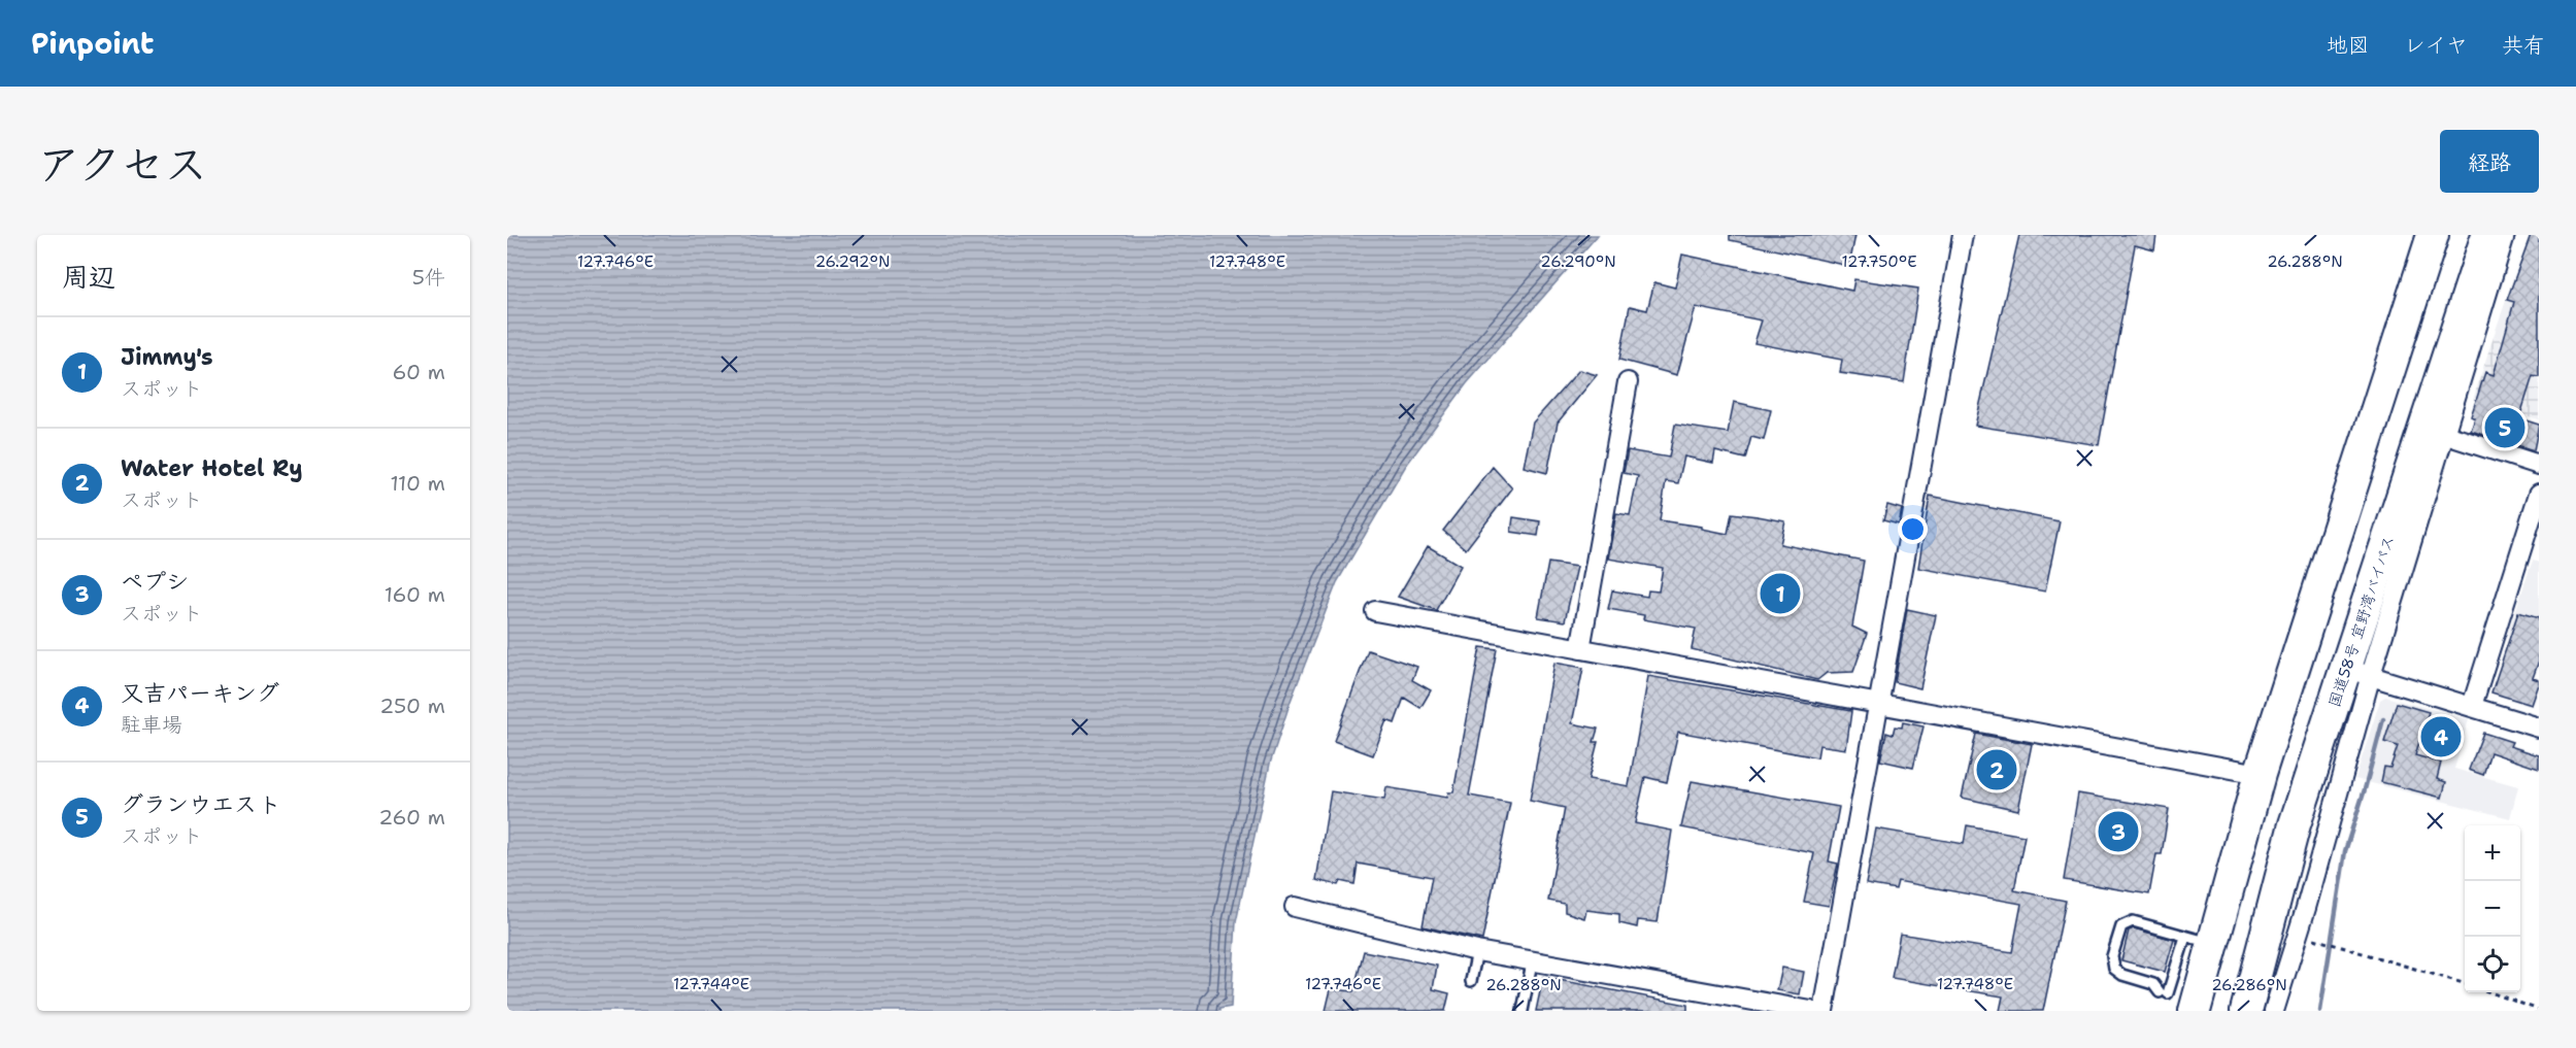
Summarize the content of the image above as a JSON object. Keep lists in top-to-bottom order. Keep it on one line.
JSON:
{"streets":{"highway":["国道58号 宜野湾バイパス"]},"page":{"header":"Pinpoint","nav":["地図","レイヤ","共有"],"title":"アクセス","buttons":"経路","heading":["周辺","5件"],"list":[{"mark":"1","name":"Jimmy's","note":"スポット","value":"60 m"},{"mark":"2","name":"Water Hotel Ry","note":"スポット","value":"110 m"},{"mark":"3","name":"ペプシ","note":"スポット","value":"160 m"},{"mark":"4","name":"又吉パーキング","note":"駐車場","value":"250 m"},{"mark":"5","name":"グランウエスト","note":"スポット","value":"260 m"}],"pins":["5","1","4","2","3"],"map_buttons":["+","−"]},"coordinates":["26.292°N","26.290°N","26.288°N","127.746°E","127.748°E","127.750°E","127.744°E","26.286°N"]}
